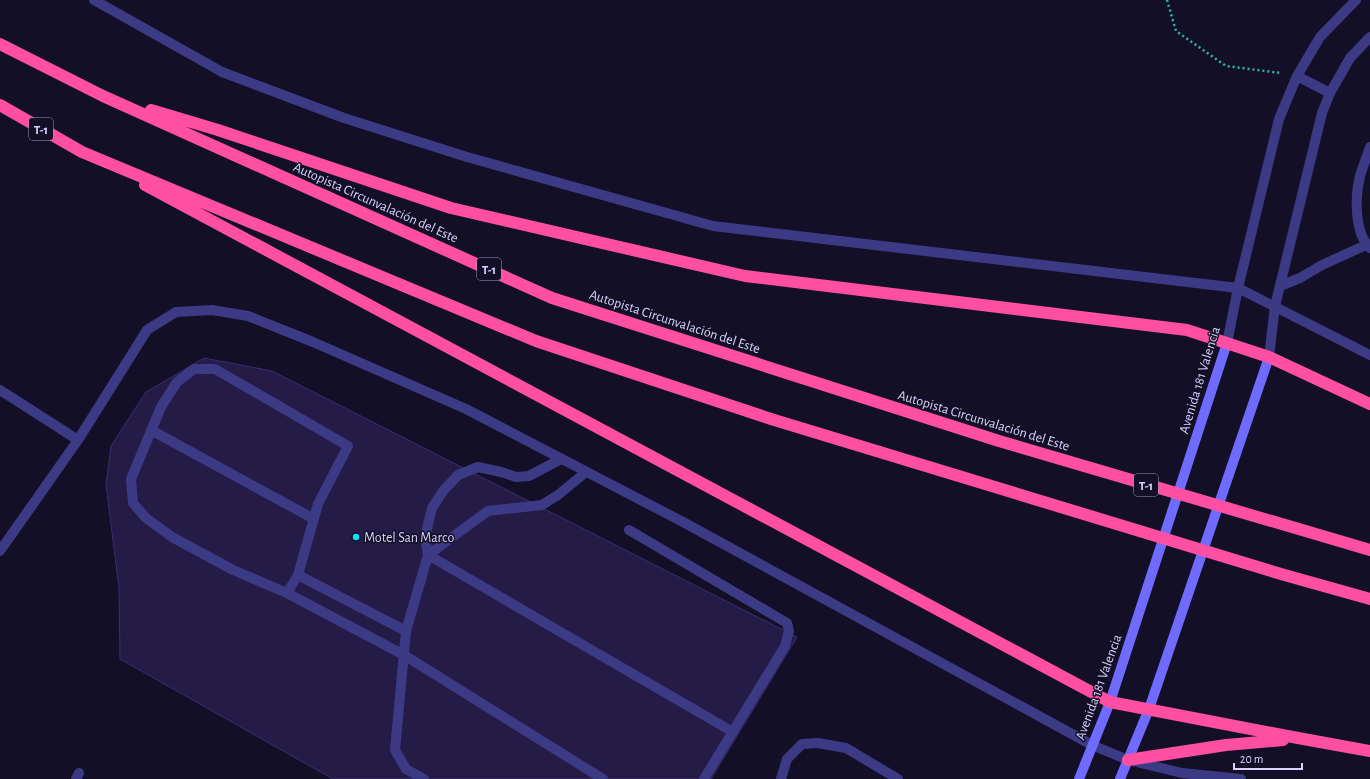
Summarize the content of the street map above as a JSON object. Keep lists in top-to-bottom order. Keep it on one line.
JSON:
{"streets":{"highway":["T-1","Autopista Circunvalación del Este"],"street":["Avenida 181 Valencia"]},"places":["Motel San Marco"],"scale_bar":"20 m"}
